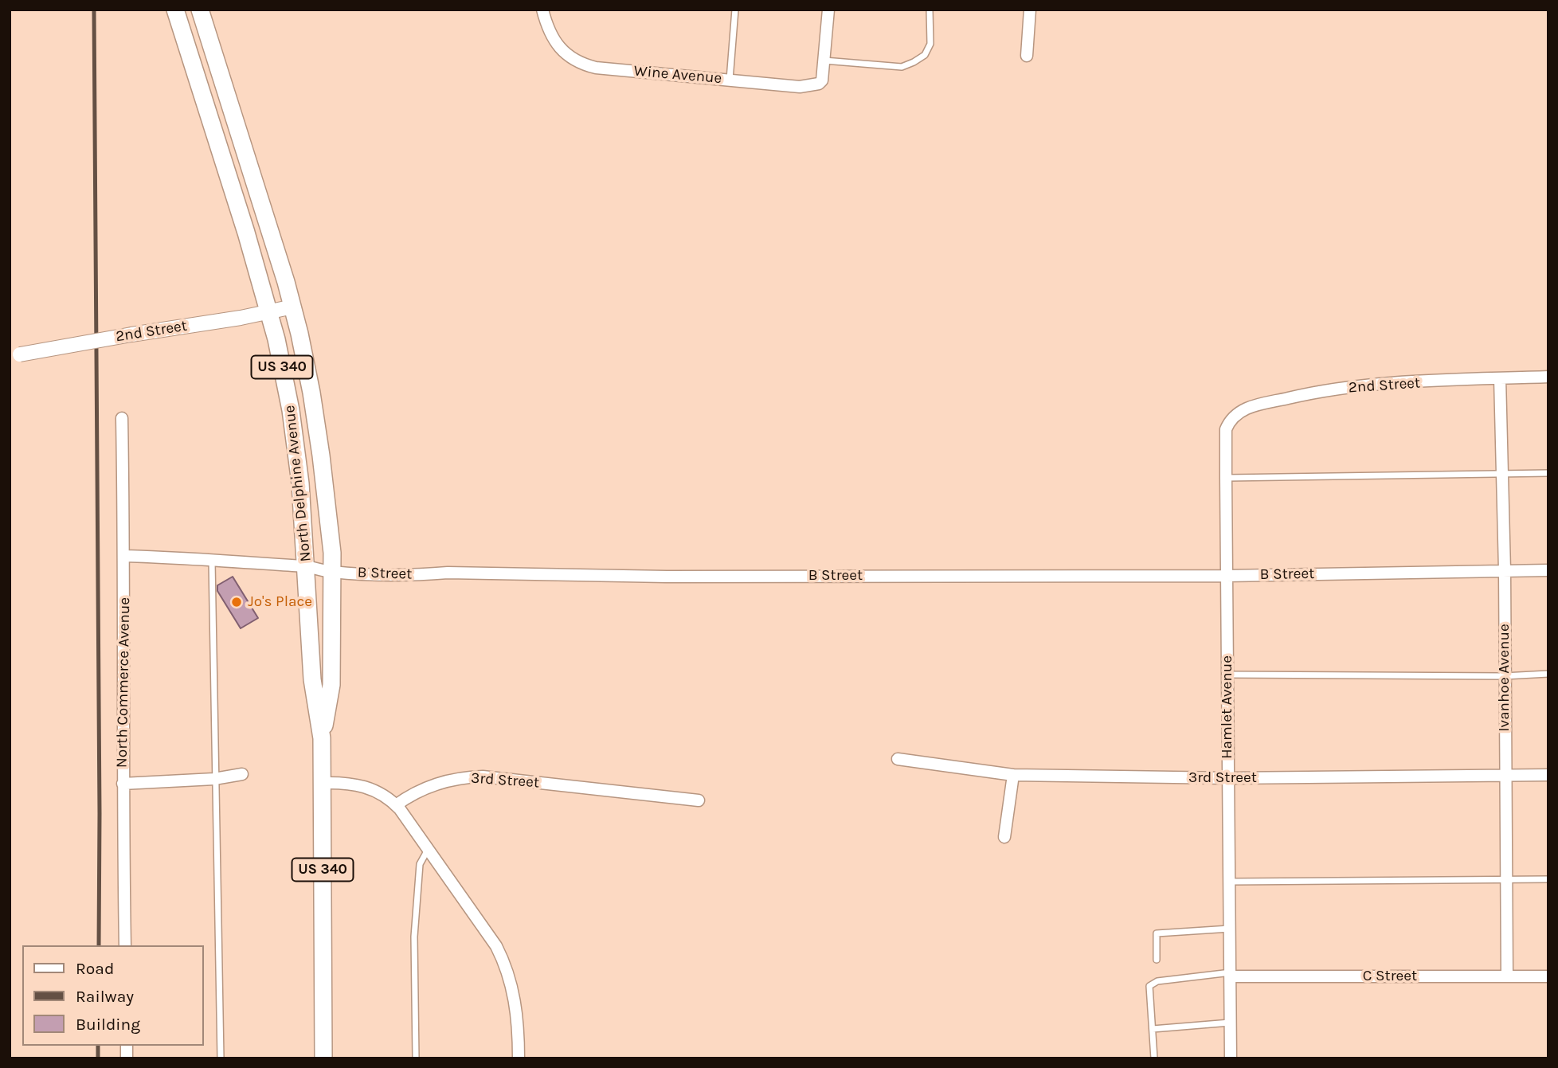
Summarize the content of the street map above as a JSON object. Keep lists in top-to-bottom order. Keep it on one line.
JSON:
{"streets":{"main road":["US 340","North Delphine Avenue"],"street":["Wine Avenue","2nd Street","B Street","Ivanhoe Avenue","North Commerce Avenue","Hamlet Avenue","3rd Street","C Street"]},"crossings":[["2nd Street","North Delphine Avenue"],["2nd Street","Ivanhoe Avenue"],["2nd Street","Hamlet Avenue"],["North Delphine Avenue","B Street"],["B Street","Ivanhoe Avenue"],["B Street","North Commerce Avenue"],["B Street","Hamlet Avenue"],["Ivanhoe Avenue","3rd Street"],["Ivanhoe Avenue","C Street"],["Hamlet Avenue","3rd Street"],["Hamlet Avenue","C Street"]],"places":["Jo's Place"],"legend":["Road","Railway","Building"]}
